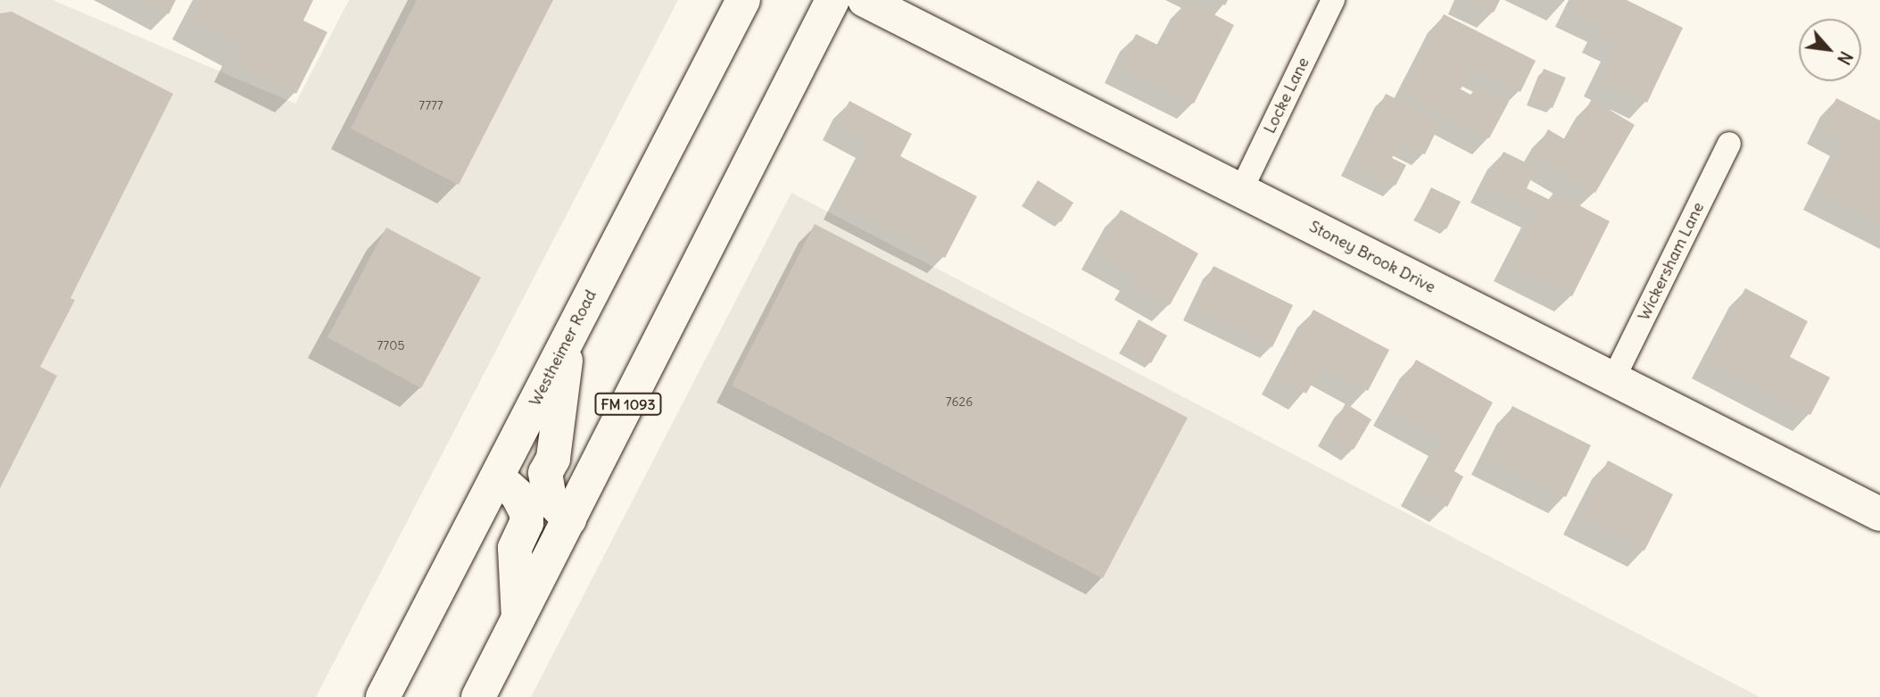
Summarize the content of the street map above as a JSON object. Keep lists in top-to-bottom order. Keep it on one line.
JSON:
{"streets":{"main road":["Stoney Brook Drive","Westheimer Road","FM 1093"],"street":["Locke Lane","Wickersham Lane"]},"crossings":[["Locke Lane","Stoney Brook Drive"],["Stoney Brook Drive","Wickersham Lane"]],"house_numbers":["7777","7705","7626"],"north":"bottom right"}
